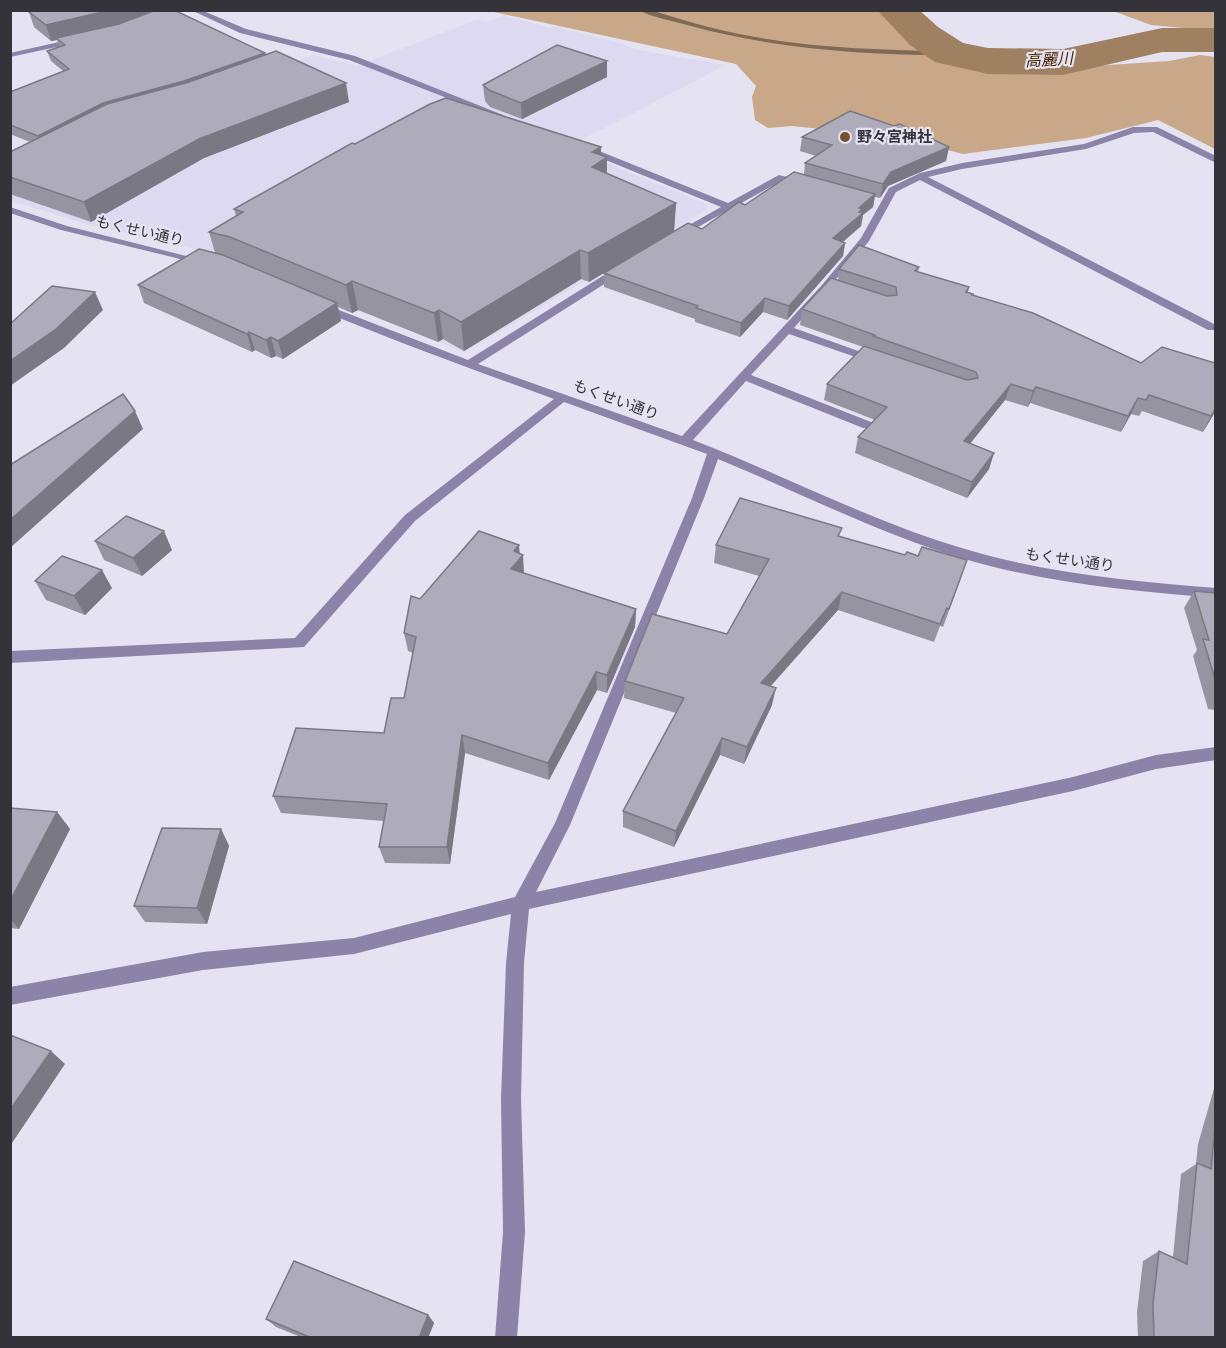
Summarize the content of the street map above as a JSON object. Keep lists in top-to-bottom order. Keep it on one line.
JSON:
{"streets":{"street":["もくせい通り"]},"water":["高麗川"],"places":["野々宮神社"]}
